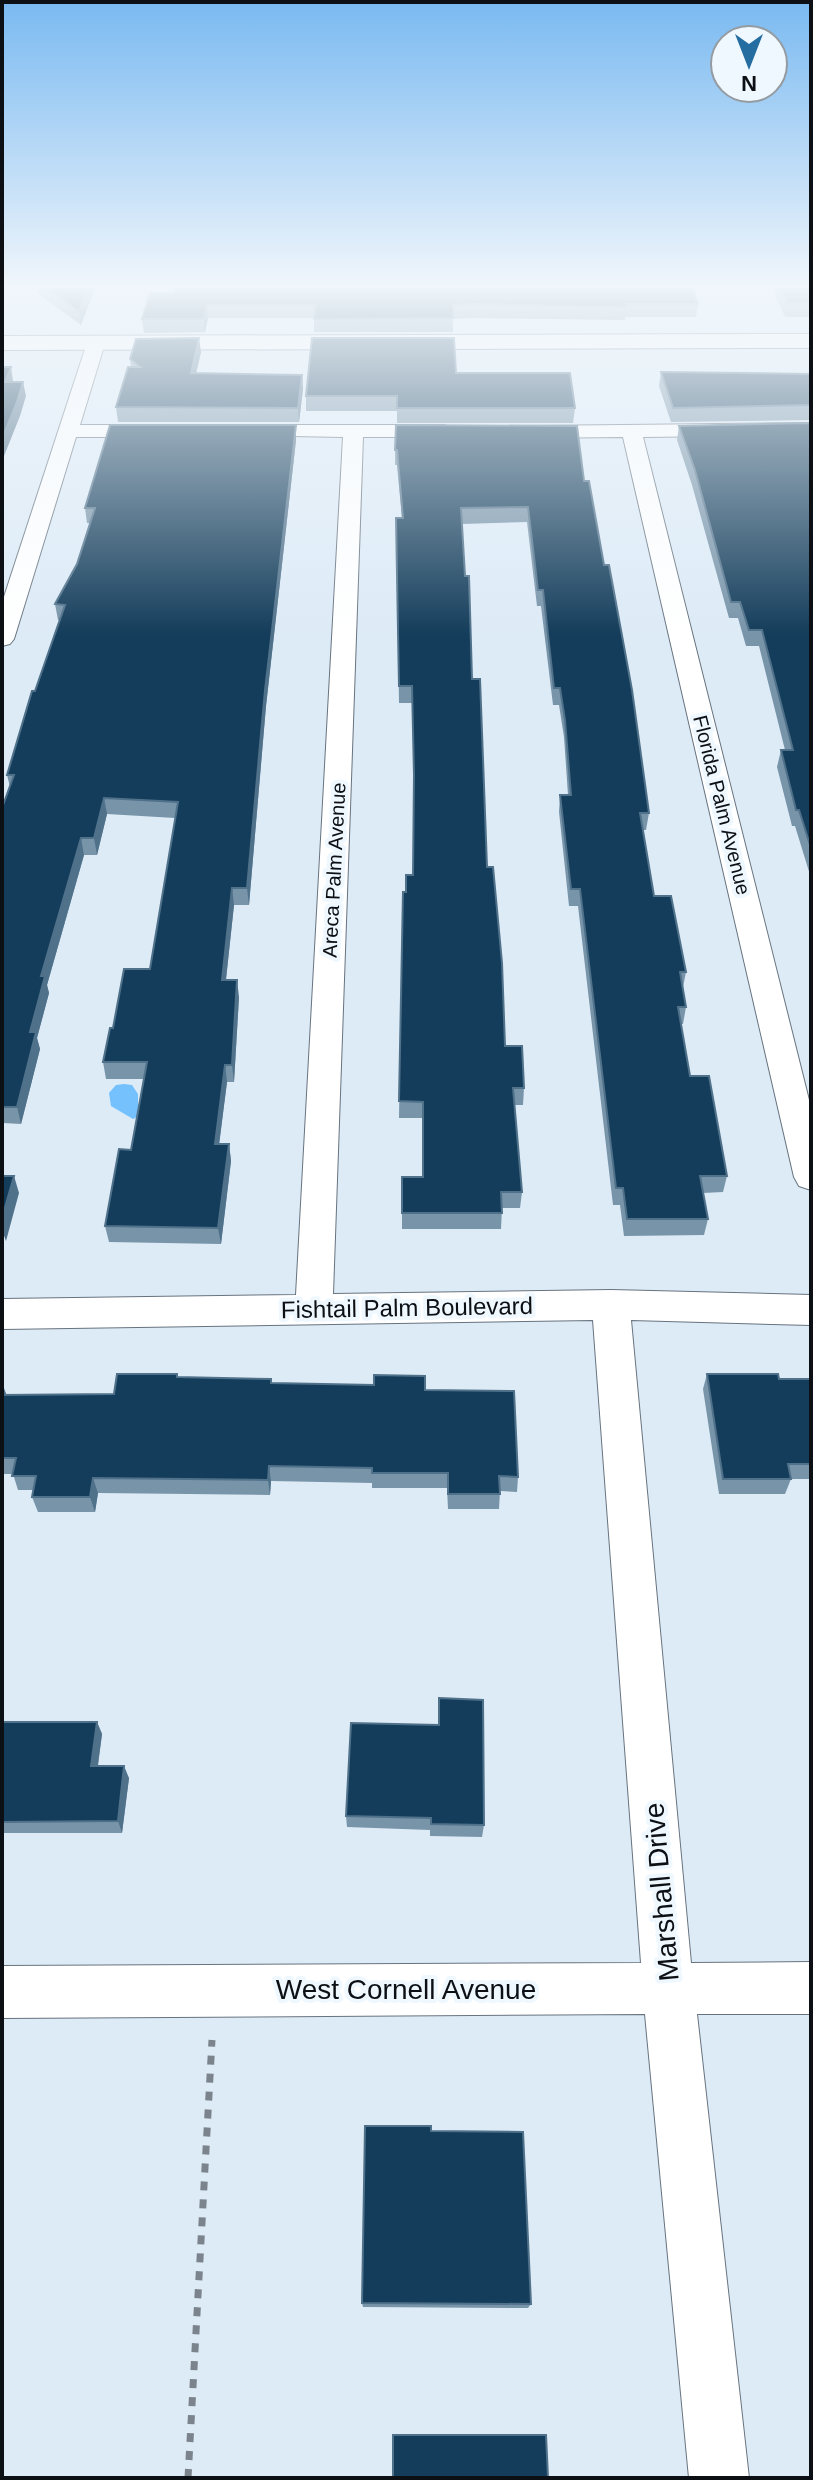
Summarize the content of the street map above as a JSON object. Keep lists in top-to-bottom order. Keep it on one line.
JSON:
{"streets":{"street":["Florida Palm Avenue","Areca Palm Avenue","Fishtail Palm Boulevard","Marshall Drive","West Cornell Avenue"]},"crossings":[["Areca Palm Avenue","Fishtail Palm Boulevard"],["Fishtail Palm Boulevard","Marshall Drive"],["Marshall Drive","West Cornell Avenue"]],"north":"bottom"}
